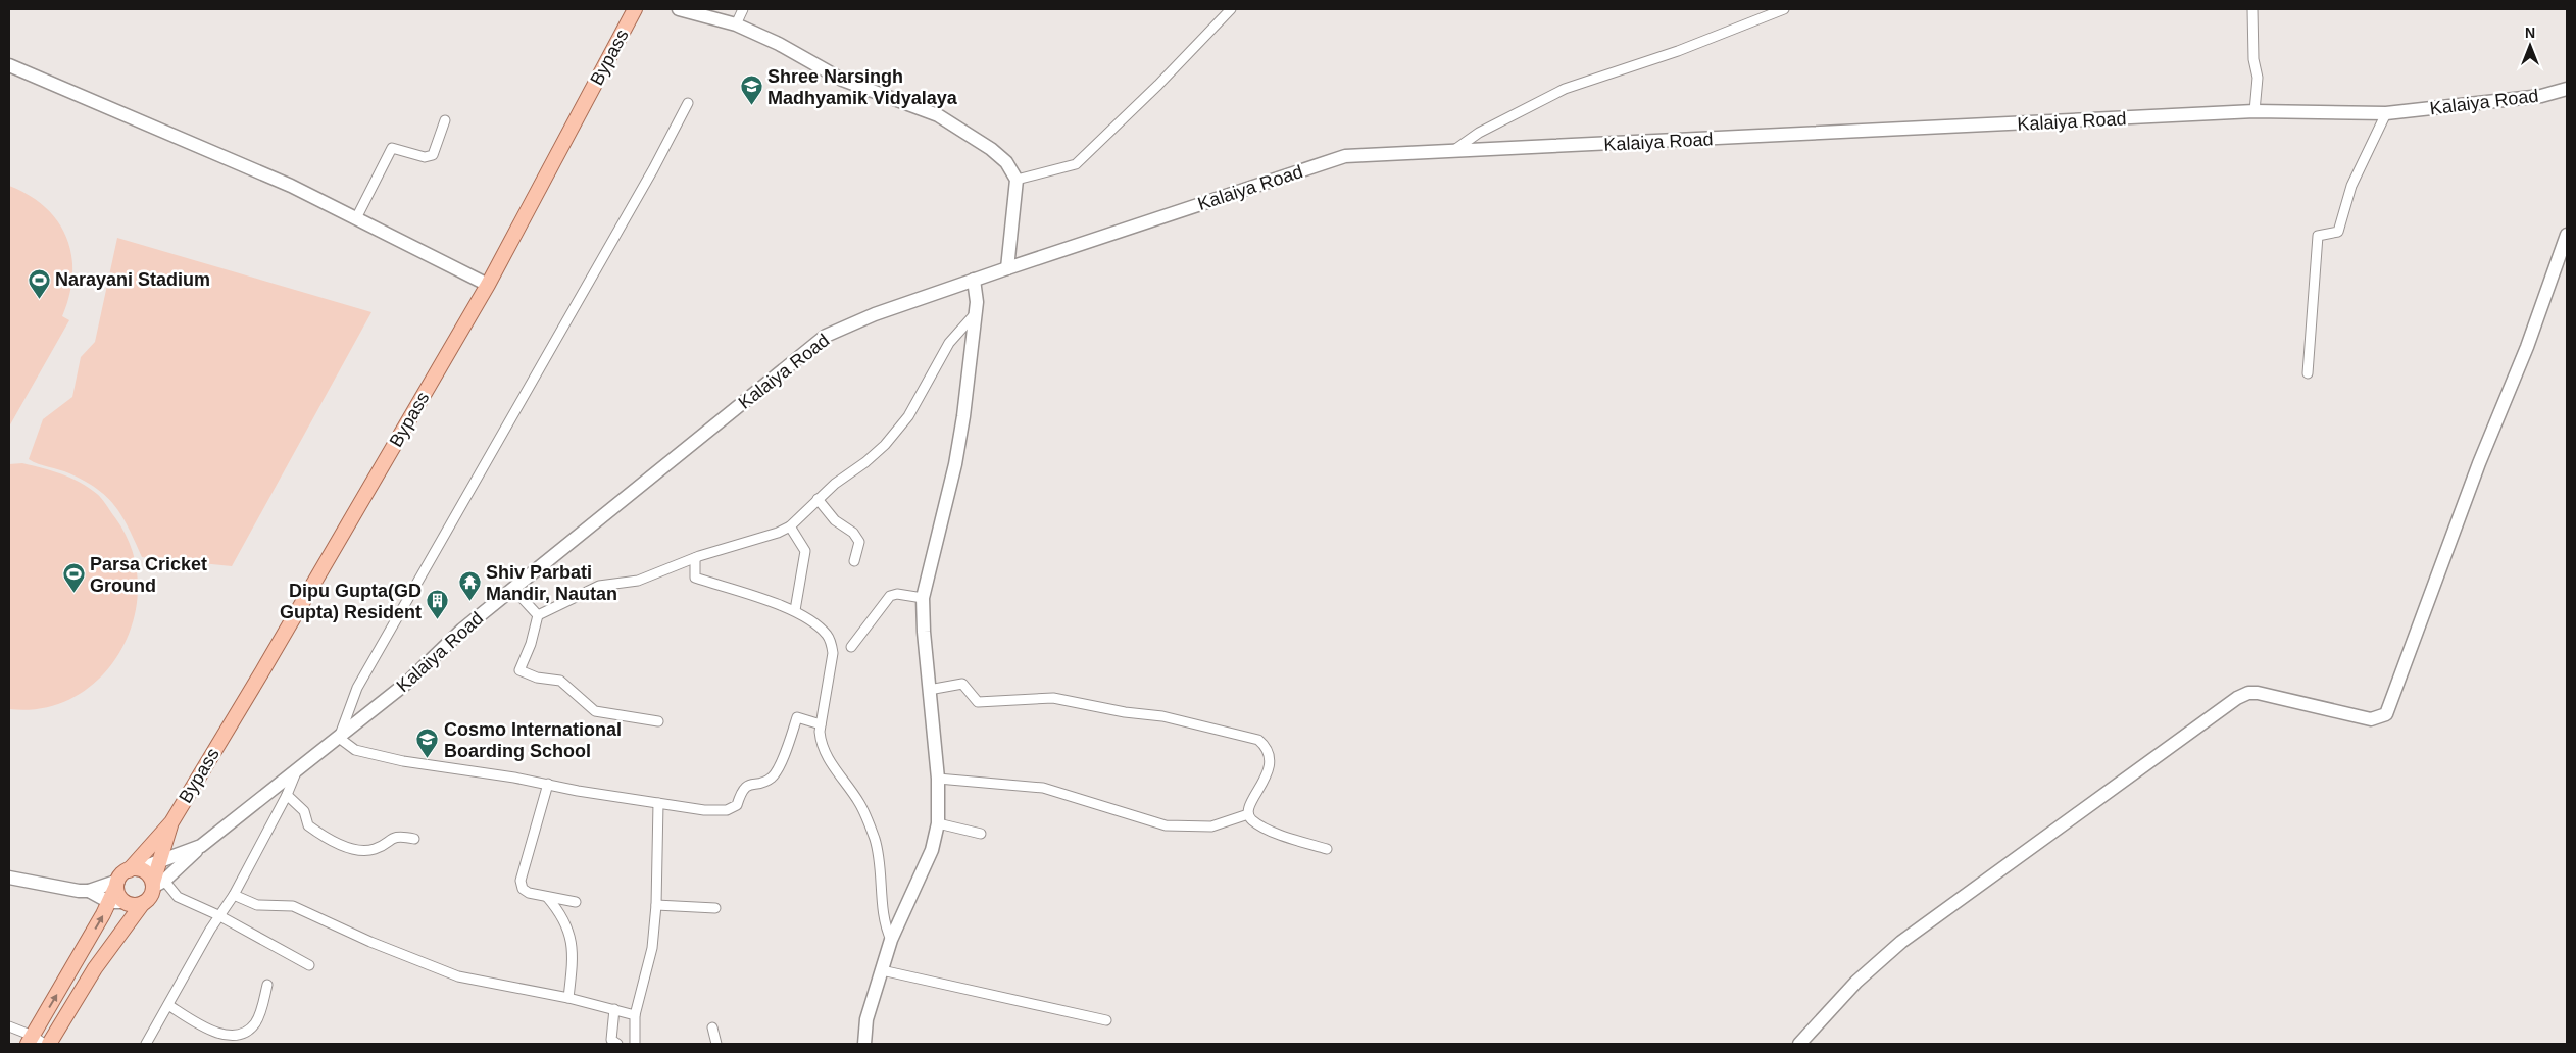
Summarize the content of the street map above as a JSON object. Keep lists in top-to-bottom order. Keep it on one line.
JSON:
{"streets":{"main road":["Bypass","Kalaiya Road"]},"places":{"school or university":["Shree Narsingh Madhyamik Vidyalaya","Cosmo International Boarding School"],"sports":["Narayani Stadium","Parsa Cricket Ground"],"temple":["Shiv Parbati Mandir, Nautan"],"building":["Dipu Gupta(GD Gupta) Resident"]},"north":"top"}
